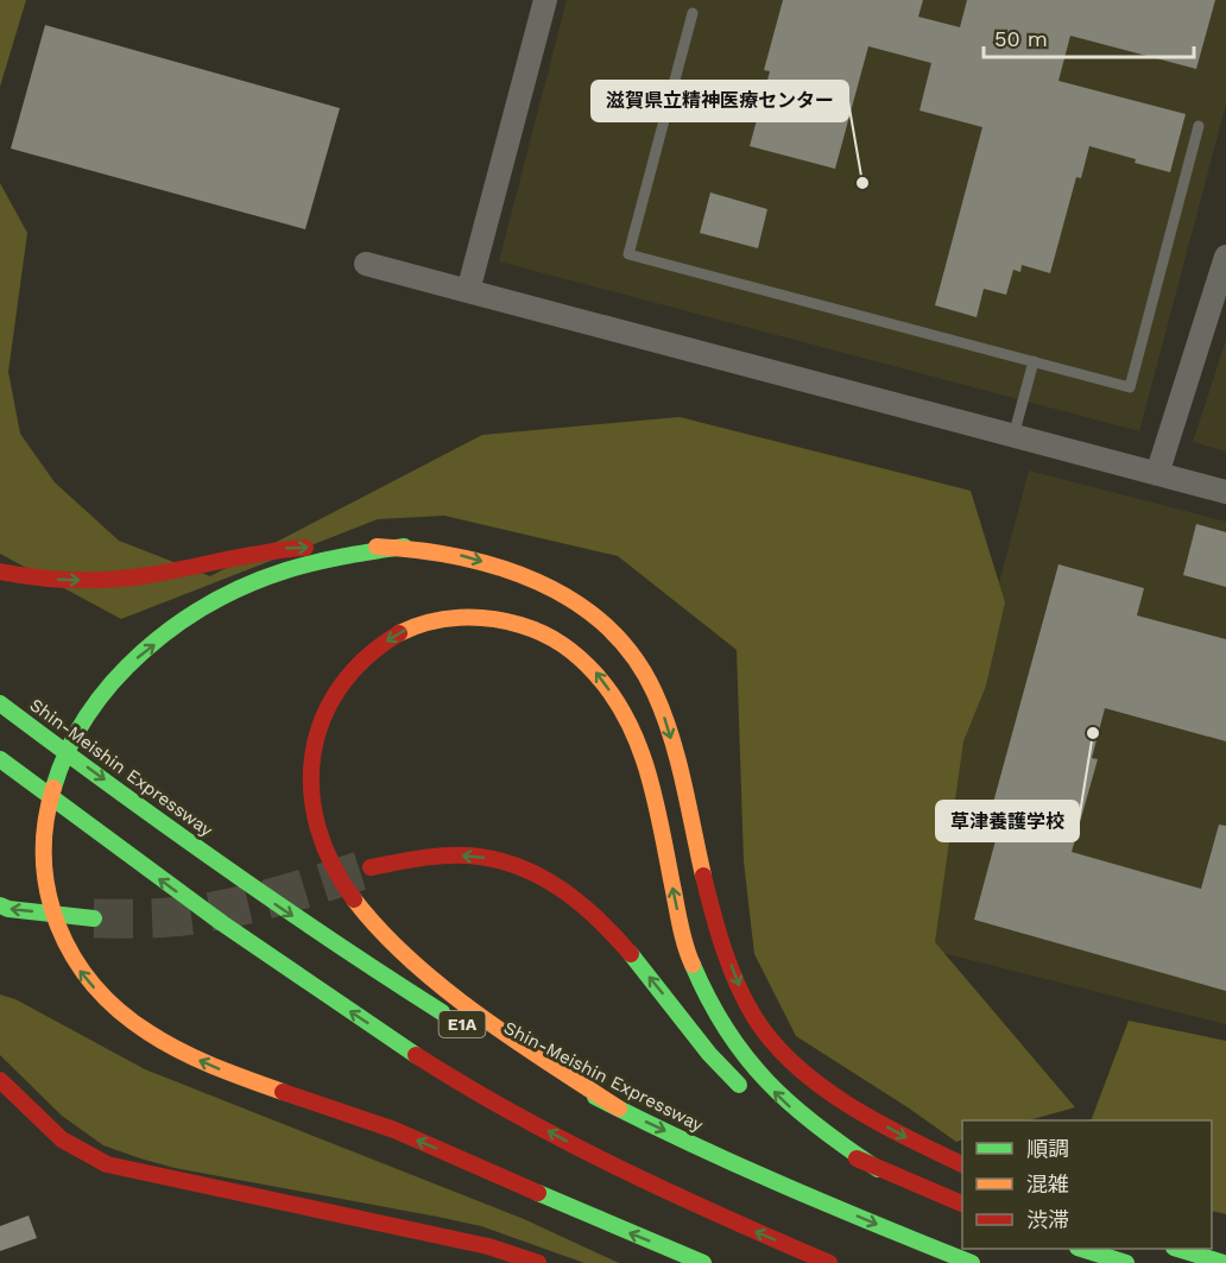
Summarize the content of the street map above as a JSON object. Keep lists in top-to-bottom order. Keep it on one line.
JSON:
{"streets":{"main road":["Shin-Meishin Expressway","E1A"]},"places":["滋賀県立精神医療センター","草津養護学校"],"legend":["順調","混雑","渋滞"],"scale_bar":"50 m"}
